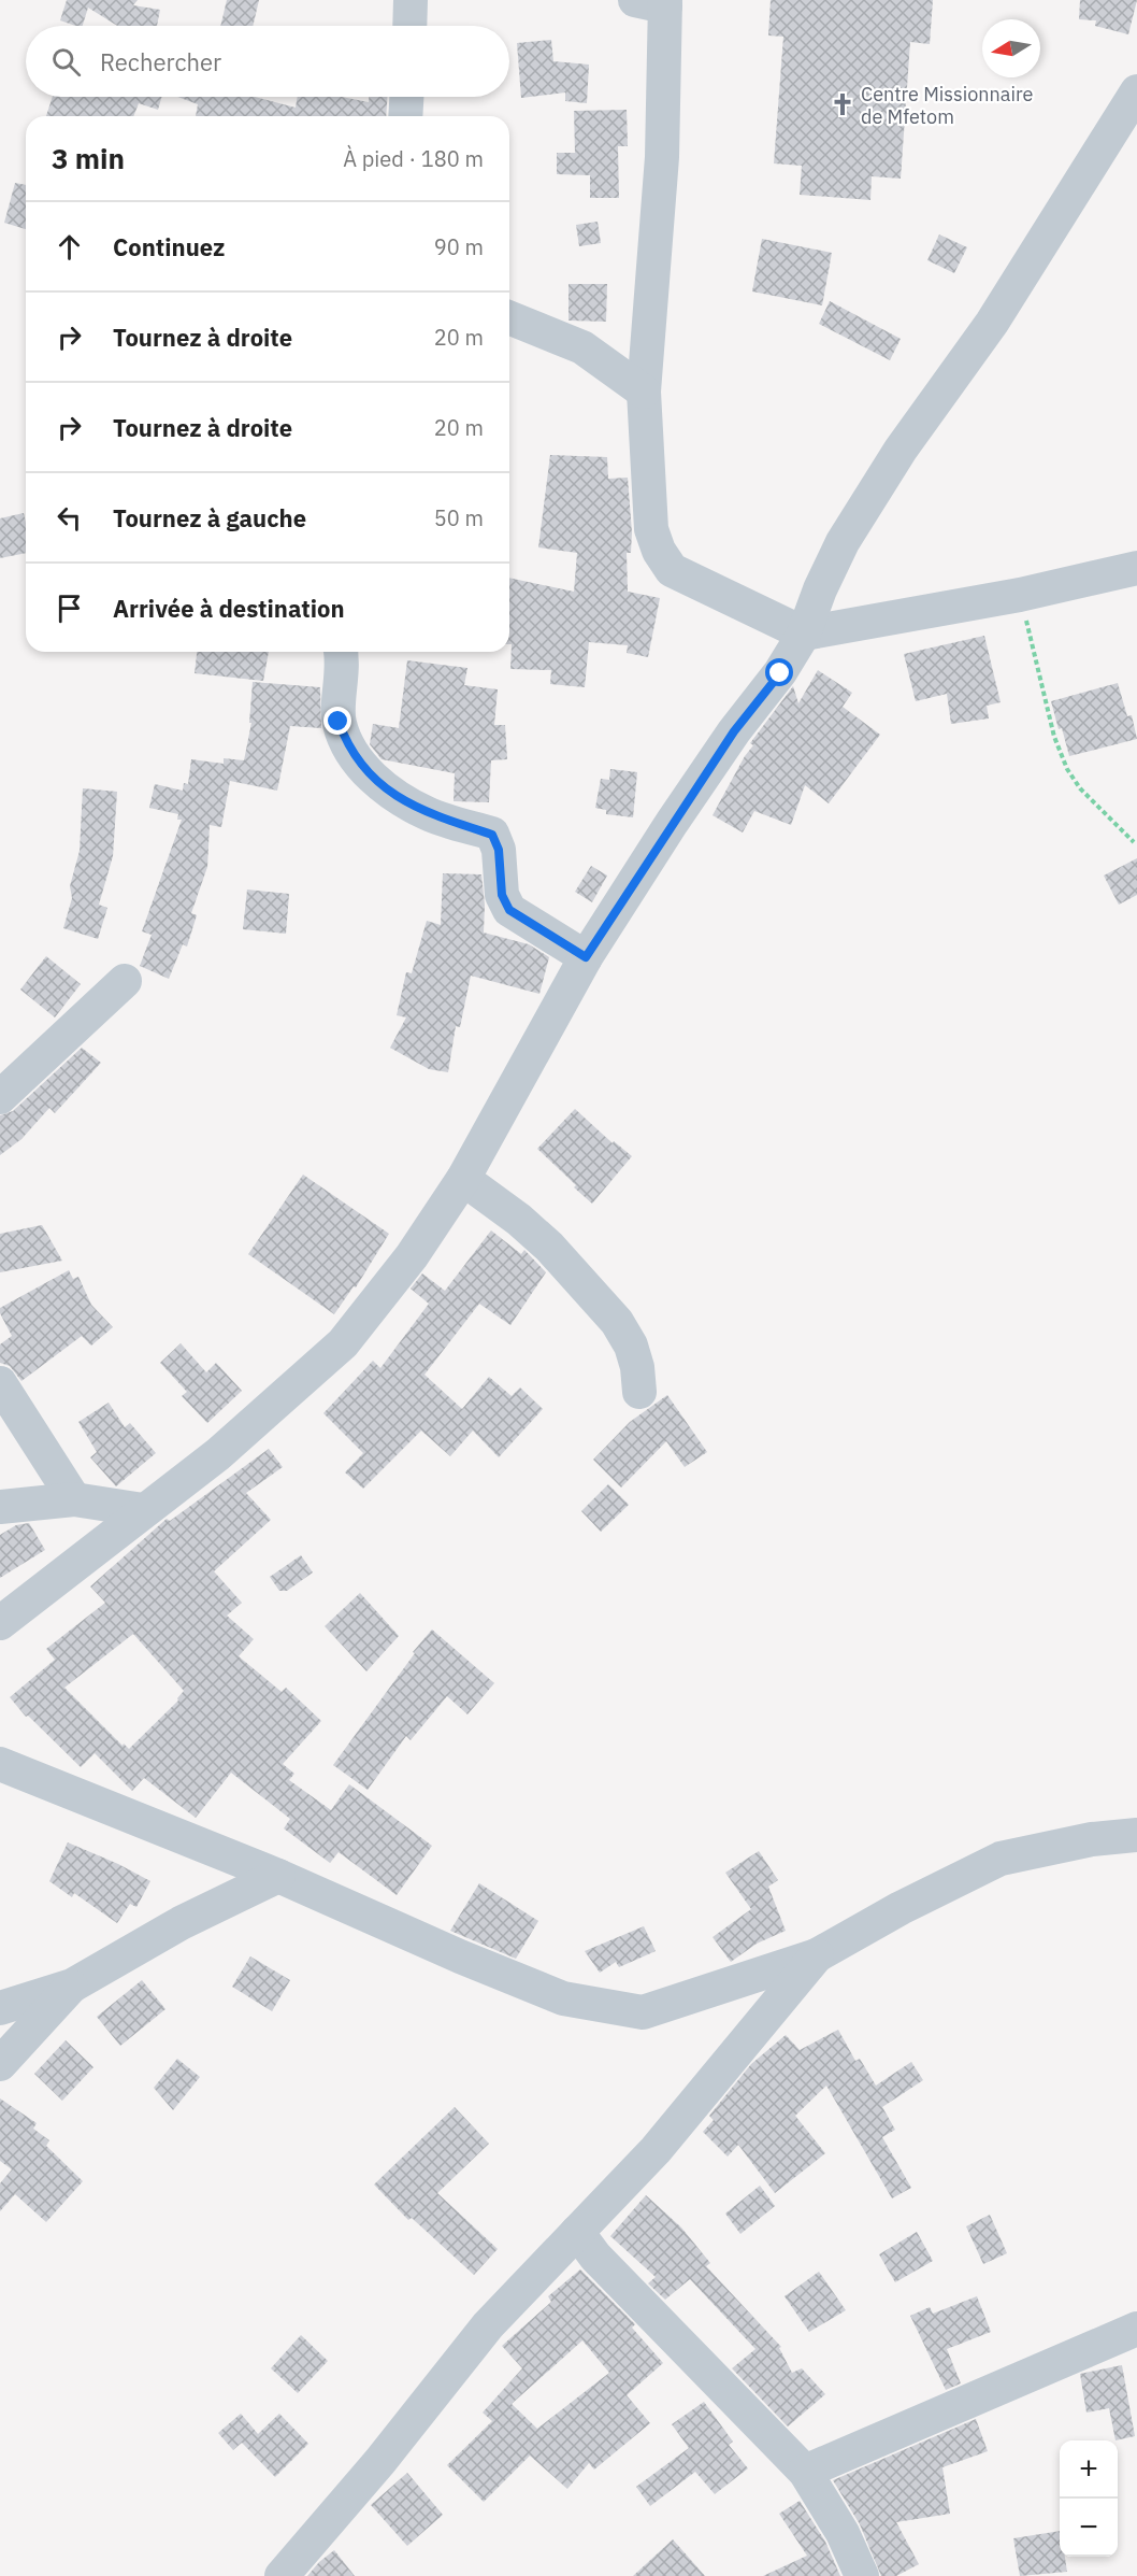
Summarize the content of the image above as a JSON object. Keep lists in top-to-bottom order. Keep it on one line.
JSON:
{"places":{"church":["Centre Missionnaire de Mfetom"]},"north":"left","page":{"search":"Rechercher","heading":["3 min","À pied · 180 m"],"list":[["Continuez","90 m"],["Tournez à droite","20 m"],["Tournez à droite","20 m"],["Tournez à gauche","50 m"],"Arrivée à destination"],"map_buttons":["+","−"]}}
